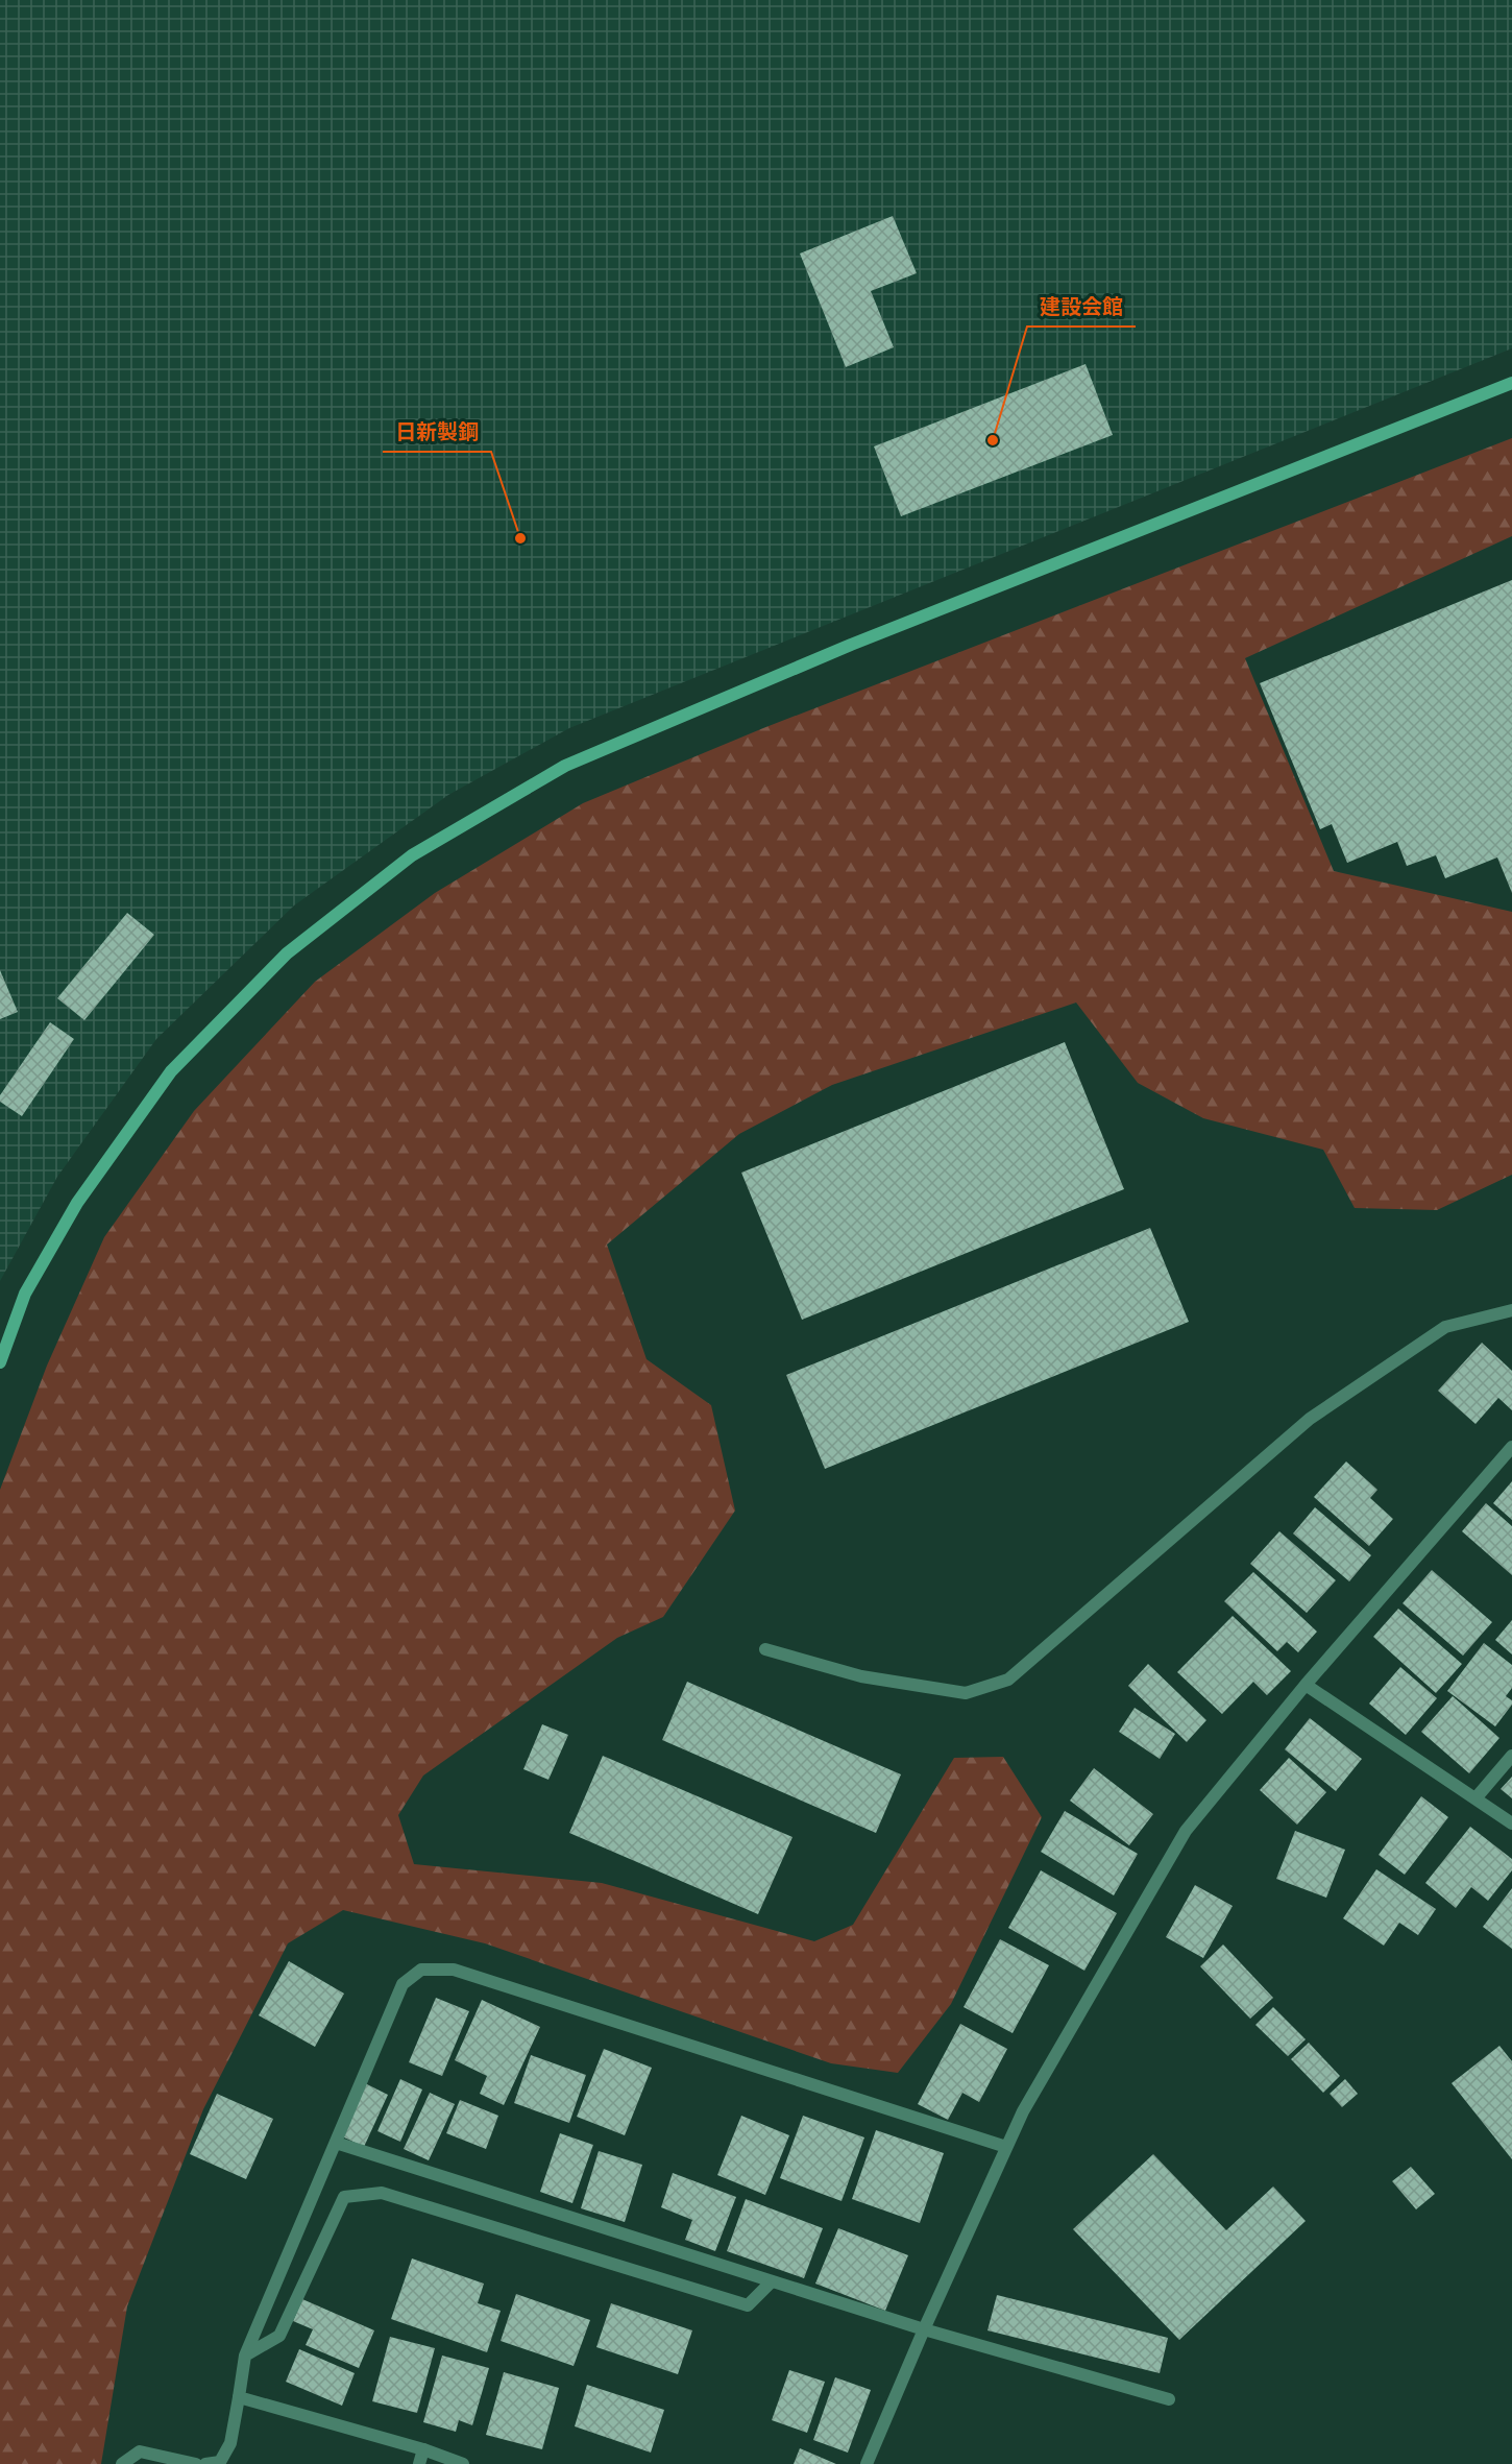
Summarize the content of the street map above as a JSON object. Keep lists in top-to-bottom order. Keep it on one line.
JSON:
{"places":["建設会館","日新製鋼"]}
